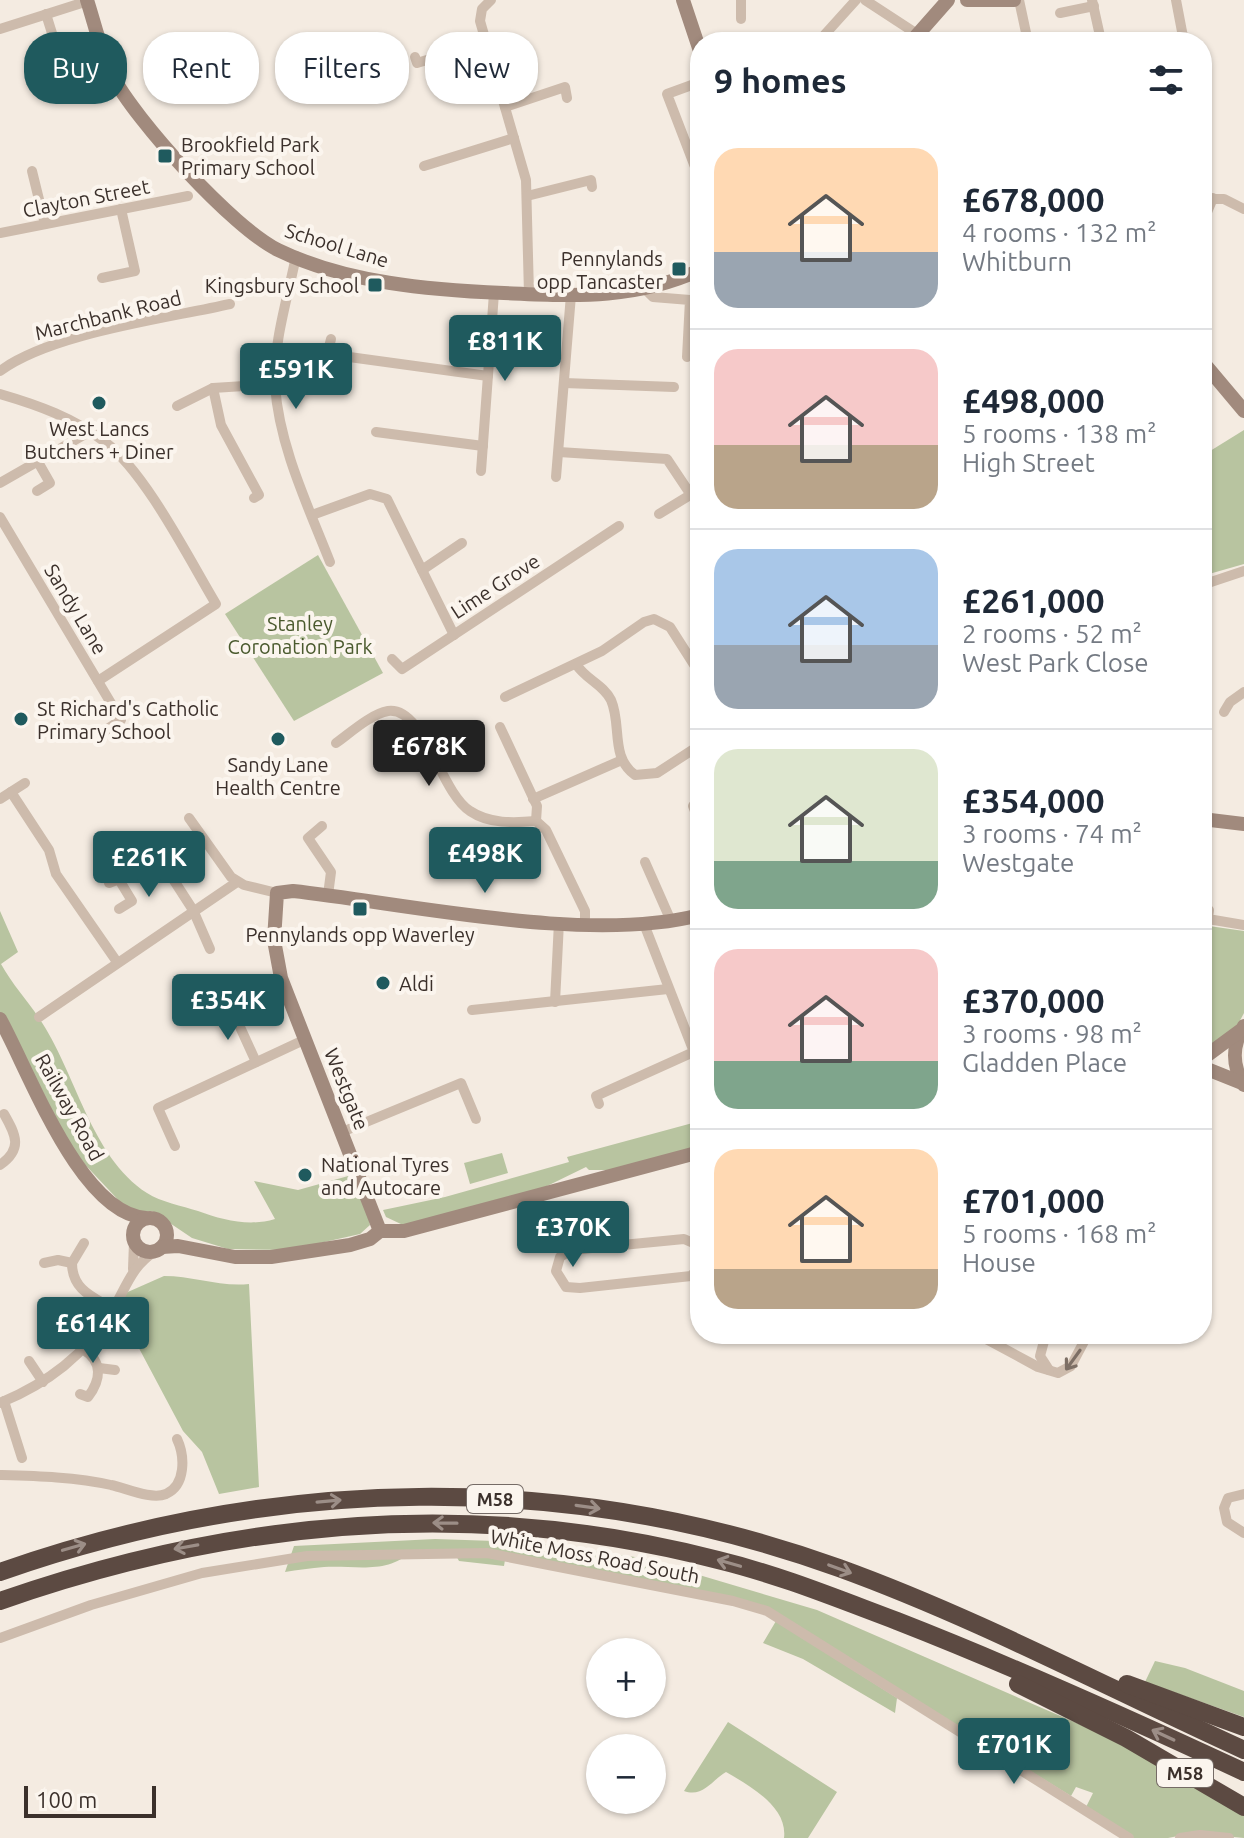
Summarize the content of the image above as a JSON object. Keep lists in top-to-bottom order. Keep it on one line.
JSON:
{"streets":{"highway":["M58"],"street":["Clayton Street","School Lane","Marchbank Road","Lime Grove","Sandy Lane","Westgate","Railway Road","White Moss Road South"]},"parks":["Stanley Coronation Park"],"places":{"transit":["Brookfield Park Primary School","Pennylands opp Tancaster","Kingsbury School","Pennylands opp Waverley"],"other":["West Lancs Butchers + Diner","St Richard's Catholic Primary School","Sandy Lane Health Centre","Aldi","National Tyres and Autocare"]},"scale_bar":"100 m","page":{"chip":["Buy","Rent","Filters","New"],"heading":"9 homes","list":[{"name":"£678,000","note":"4 rooms · 132 m² · Whitburn"},{"name":"£498,000","note":"5 rooms · 138 m² · High Street"},{"name":"£261,000","note":"2 rooms · 52 m² · West Park Close"},{"name":"£354,000","note":"3 rooms · 74 m² · Westgate"},{"name":"£370,000","note":"3 rooms · 98 m² · Gladden Place"},{"name":"£701,000","note":"5 rooms · 168 m² · House"}],"price":["£811K","£591K","£678K","£498K","£261K","£354K","£370K","£614K","£701K"],"map_buttons":["+","−"],"scale":"100 m"}}
